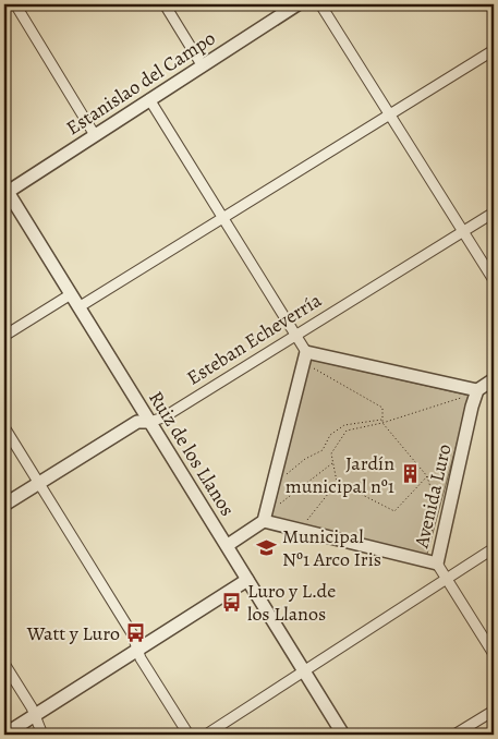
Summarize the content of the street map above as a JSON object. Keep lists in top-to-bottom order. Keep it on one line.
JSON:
{"streets":{"street":["Estanislao del Campo","Esteban Echeverría","Ruiz de los Llanos","Avenida Luro"]},"crossings":[["Estanislao del Campo","Ruiz de los Llanos"],["Esteban Echeverría","Ruiz de los Llanos"]],"places":{"building":["Jardín municipal nº1"],"school or university":["Municipal Nº1 Arco Iris"],"bus stop":["Luro y L.de los Llanos","Watt y Luro"]}}
